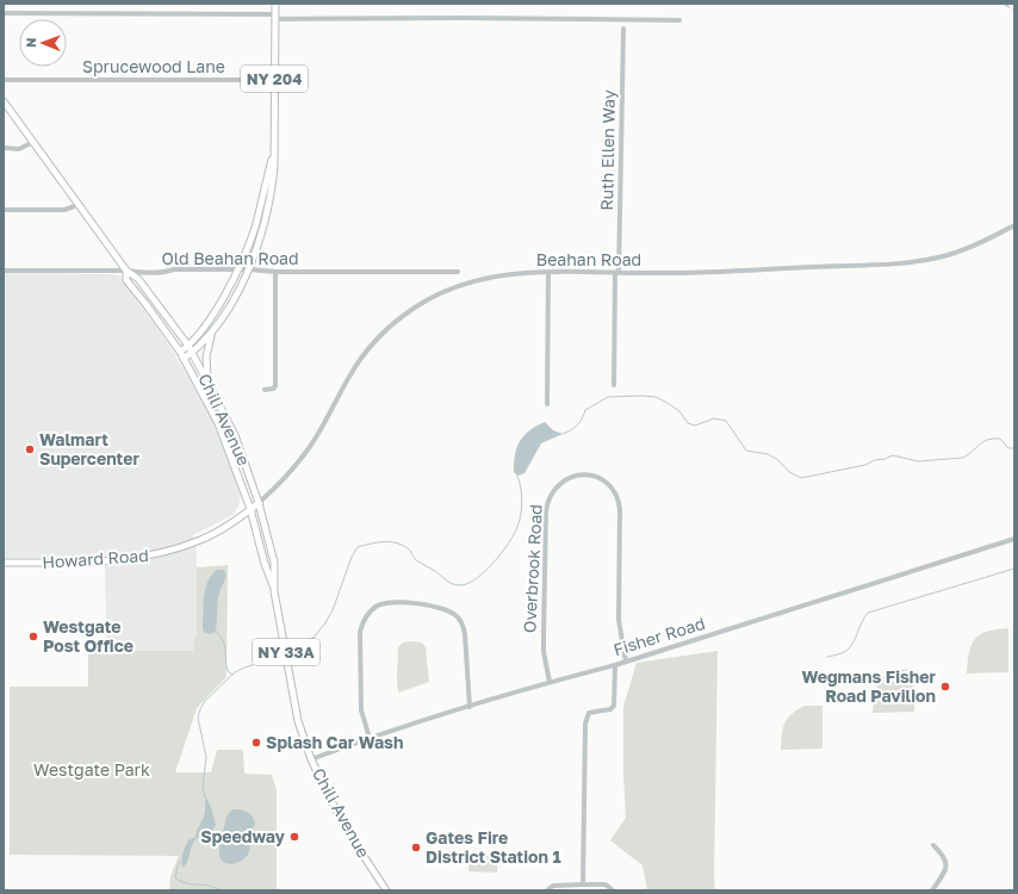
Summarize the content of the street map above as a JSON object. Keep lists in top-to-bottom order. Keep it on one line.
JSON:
{"streets":{"main road":["NY 204","Chili Avenue","Howard Road","NY 33A"],"street":["Sprucewood Lane","Ruth Ellen Way","Old Beahan Road","Beahan Road","Overbrook Road","Fisher Road"]},"crossings":[["Sprucewood Lane","NY 204"],["NY 204","Old Beahan Road"],["NY 204","Chili Avenue"],["Ruth Ellen Way","Beahan Road"],["Old Beahan Road","Chili Avenue"],["Beahan Road","Chili Avenue"],["Beahan Road","Howard Road"],["Chili Avenue","Howard Road"],["Chili Avenue","Fisher Road"],["Overbrook Road","Fisher Road"]],"parks":["Westgate Park"],"places":["Walmart Supercenter","Westgate Post Office","Wegmans Fisher Road Pavilion","Splash Car Wash","Speedway","Gates Fire District Station 1"],"north":"left"}
